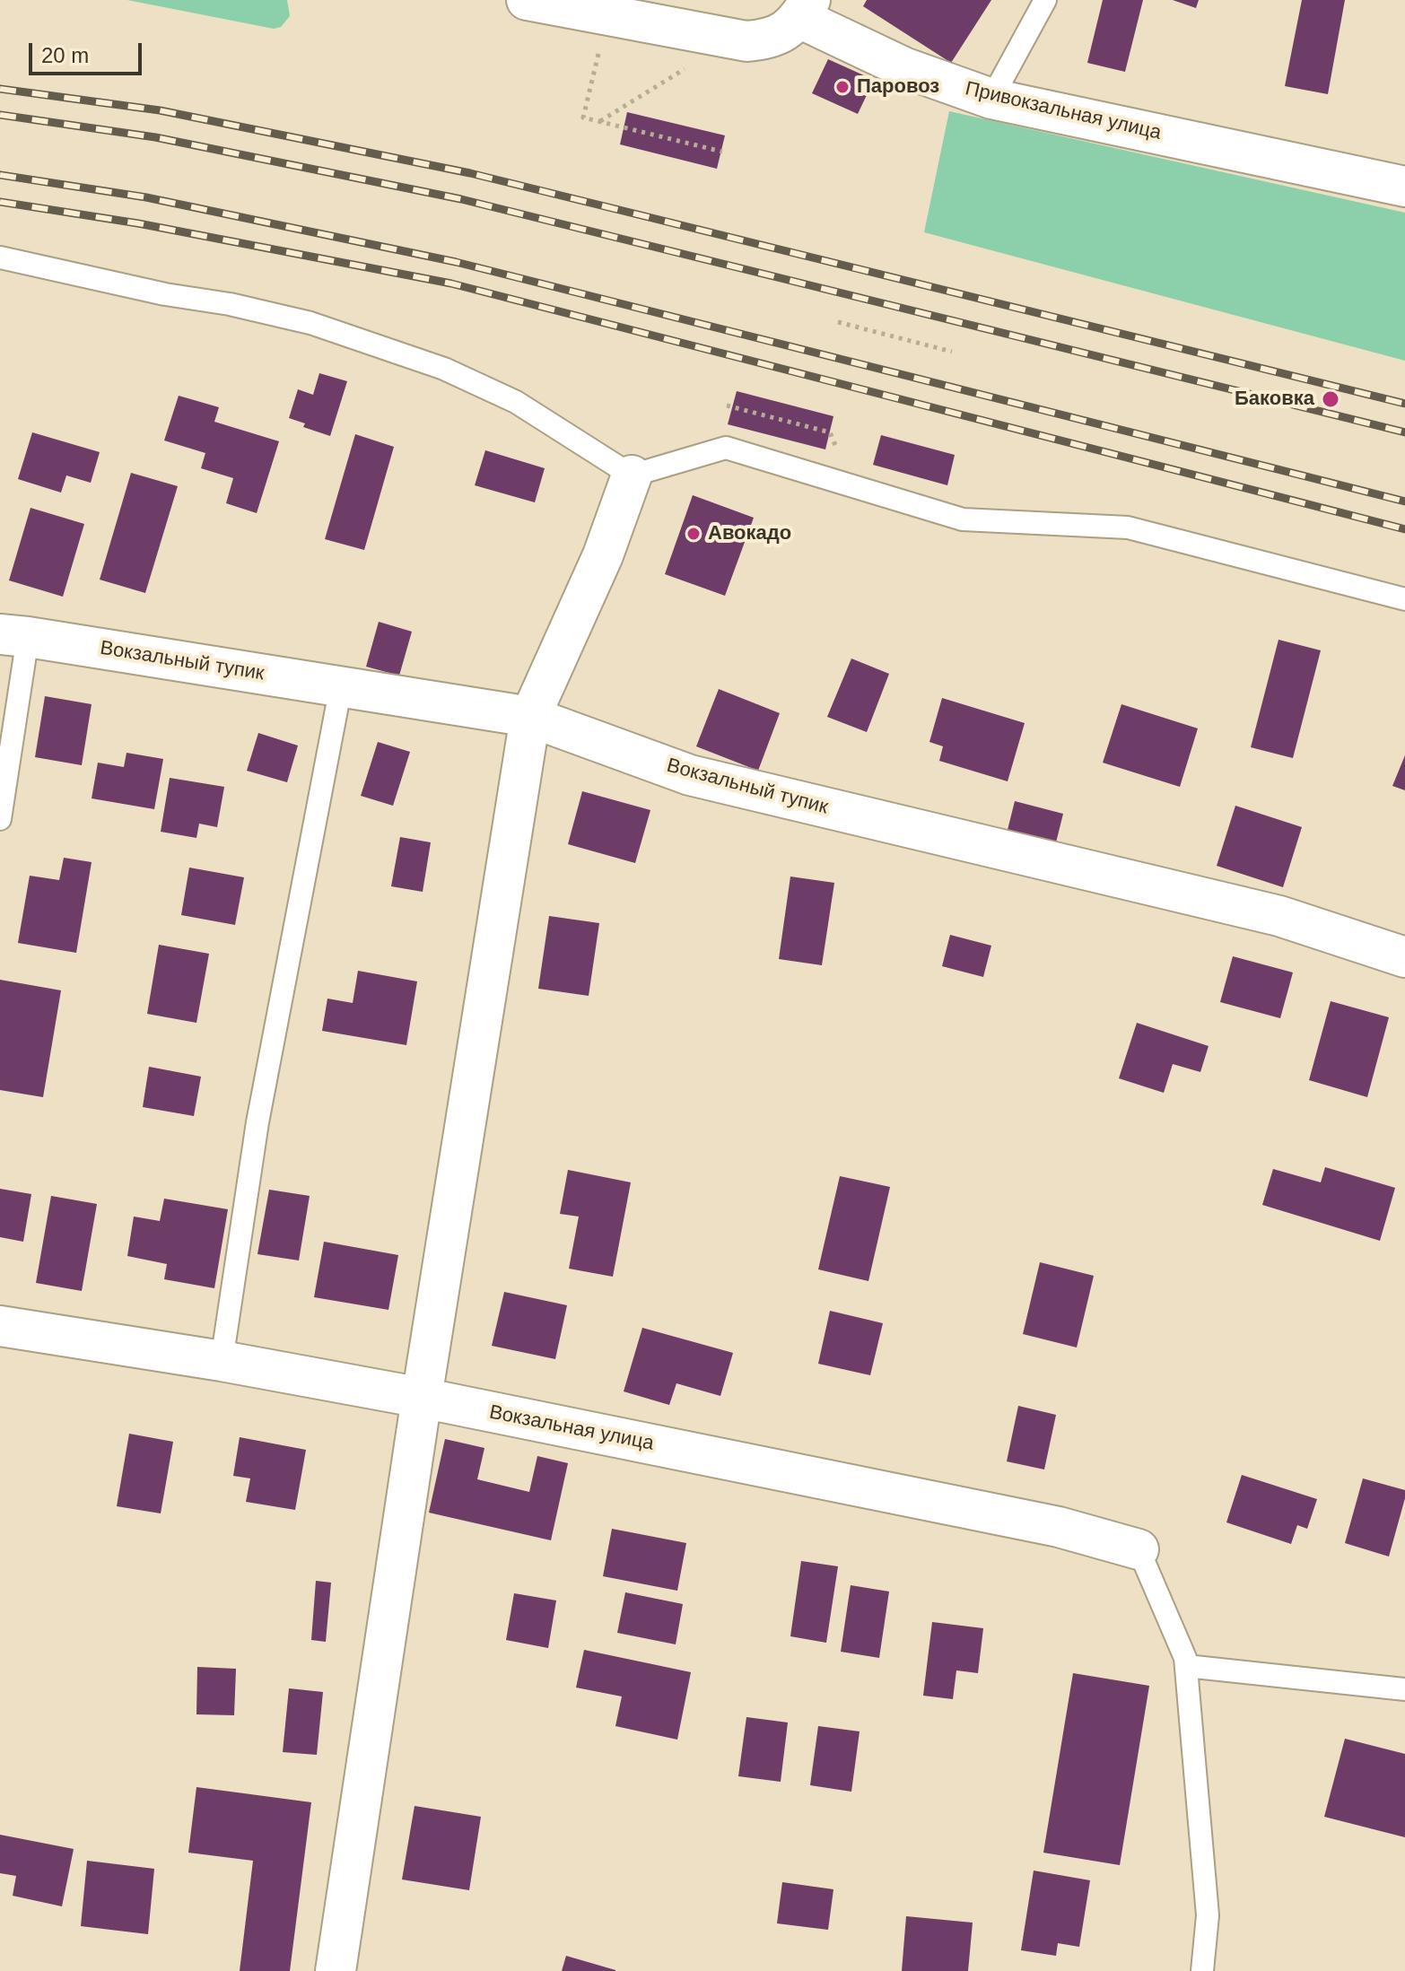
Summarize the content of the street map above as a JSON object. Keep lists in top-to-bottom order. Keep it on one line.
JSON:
{"streets":{"street":["Привокзальная улица","Вокзальный тупик","Вокзальная улица"]},"places":["Паровоз","Баковка","Авокадо"],"scale_bar":"20 m"}
